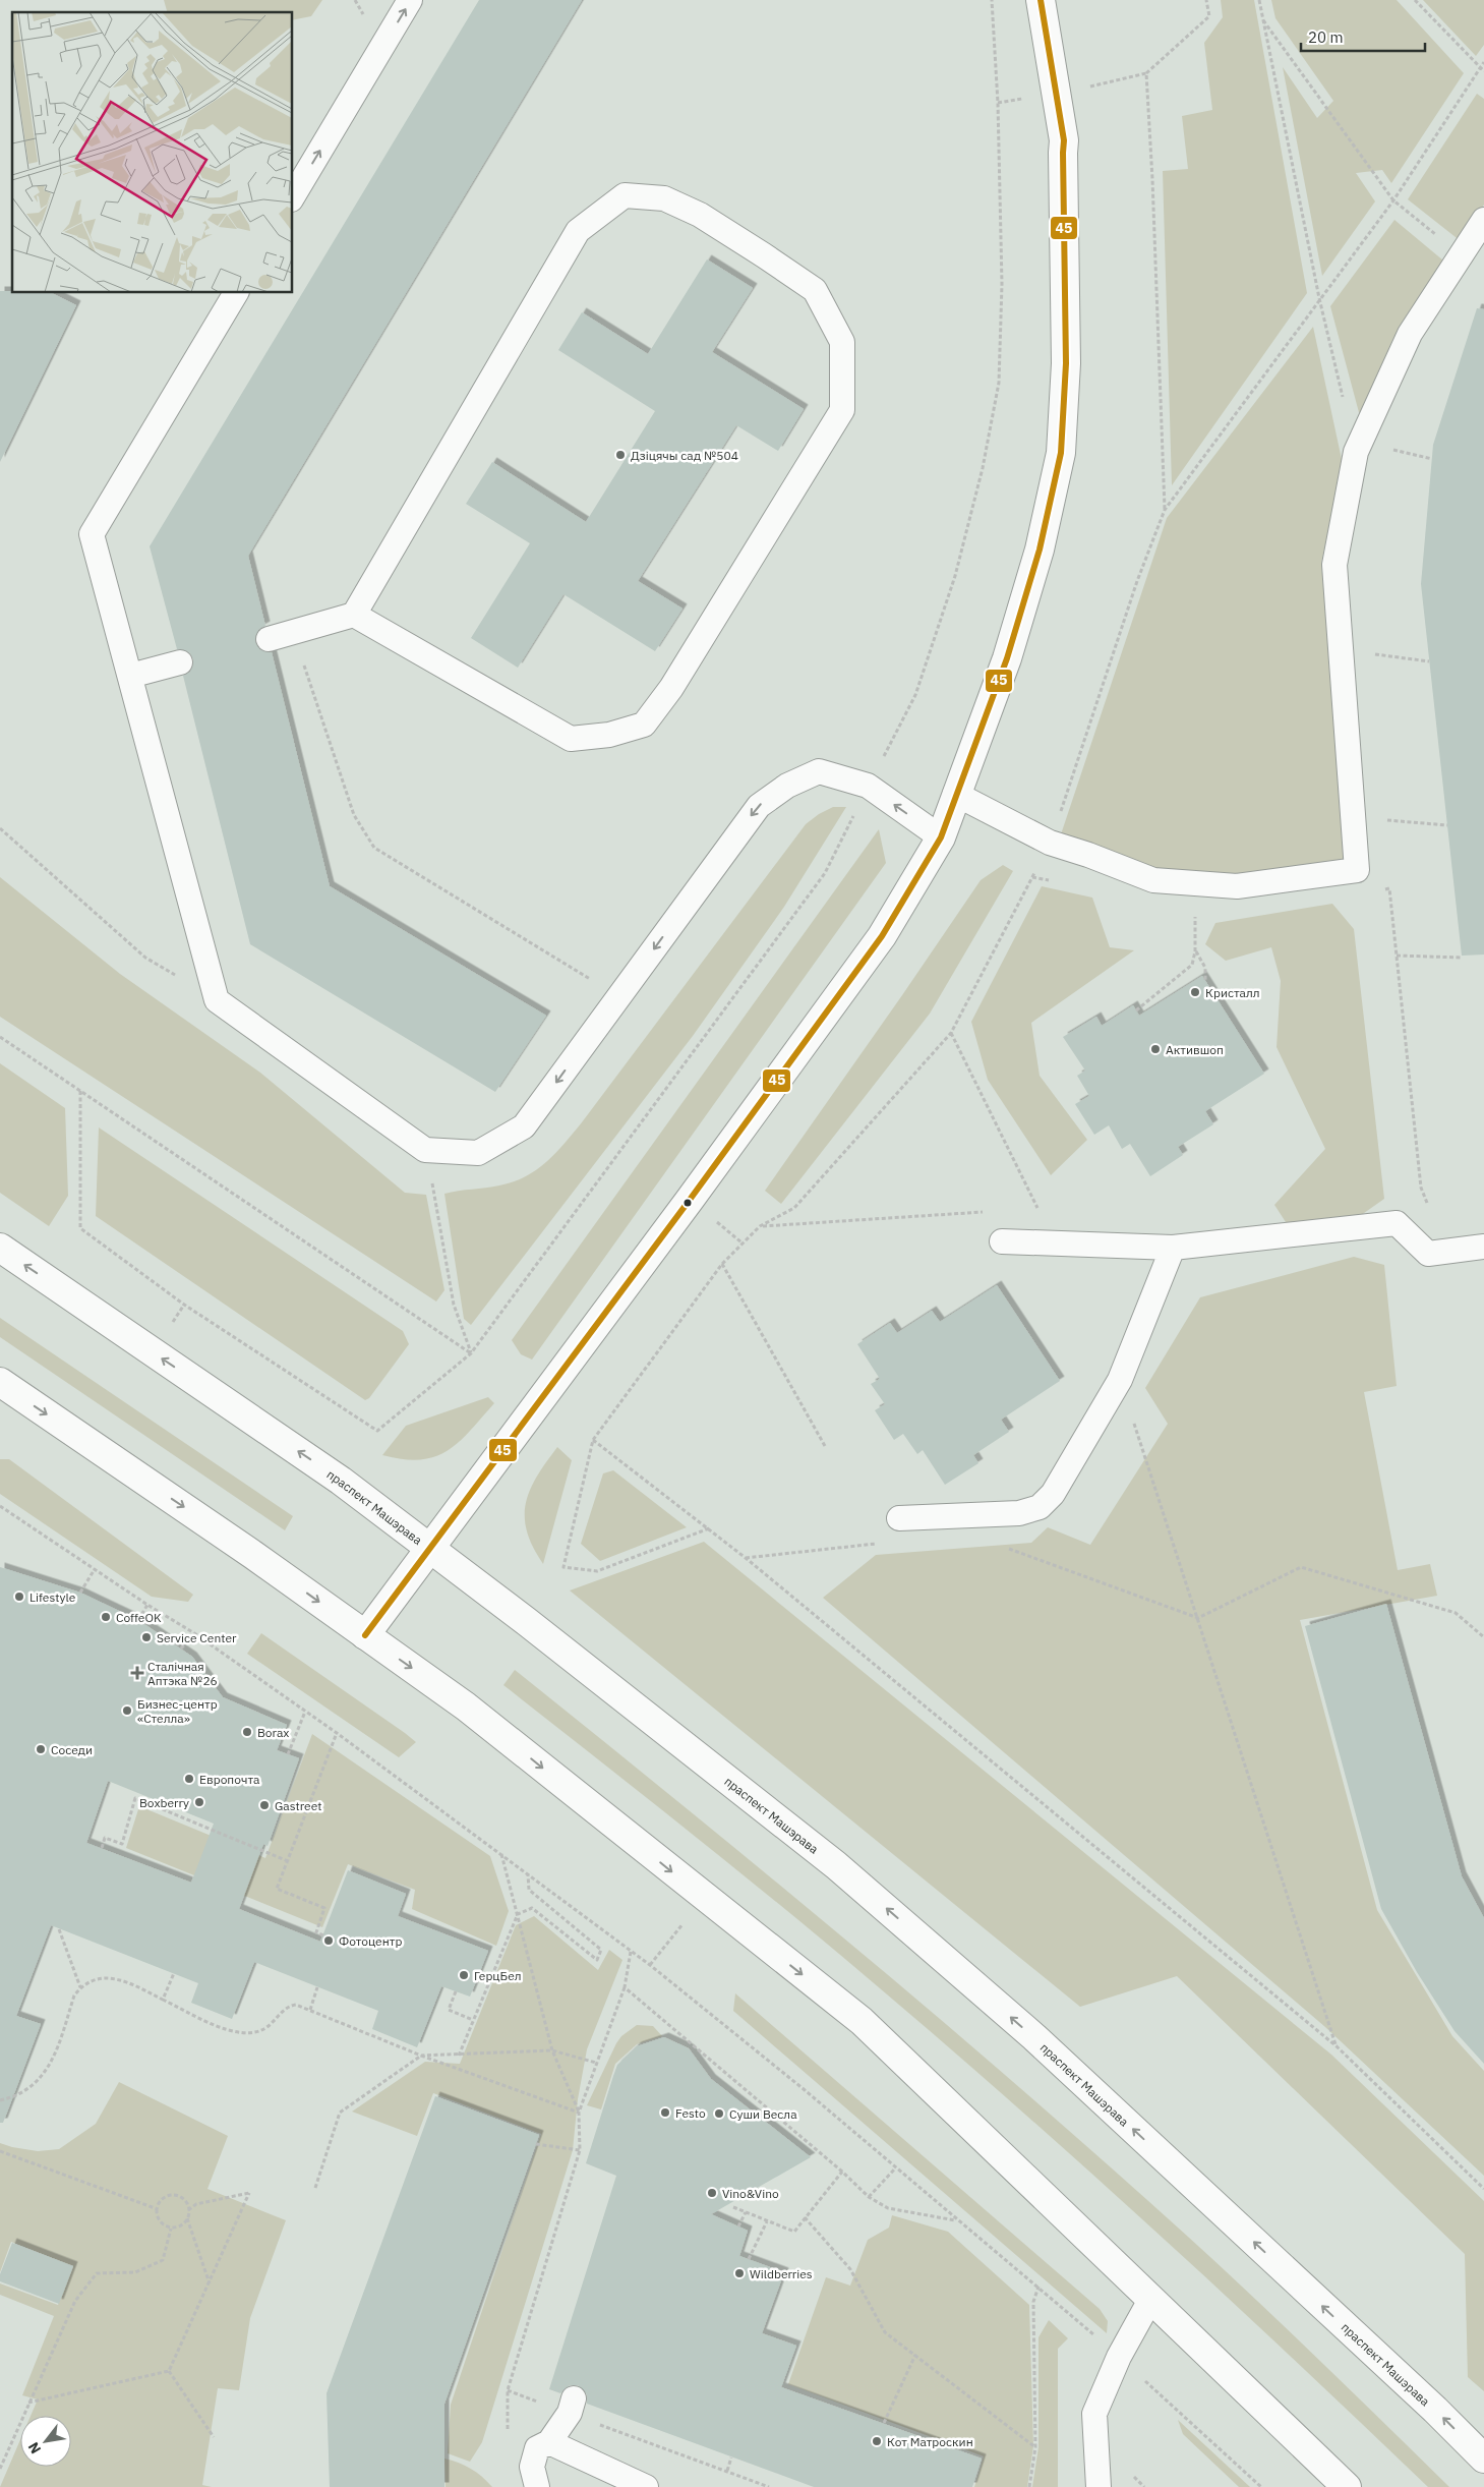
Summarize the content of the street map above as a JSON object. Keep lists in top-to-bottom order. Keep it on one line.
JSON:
{"streets":{"main road":["праспект Машэрава"]},"places":{"other":["Дзіцячы сад №504","Кристалл","Актившоп","Lifestyle","CoffeOK","Service Center","Бизнес-центр «Стелла»","Borax","Соседи","Европочта","Boxberry","Gastreet","Фотоцентр","ГерцБел","Festo","Суши Весла","Vino&Vino","Wildberries","Кот Матроскин"],"health":["Сталічная Аптэка №26"]},"lines":["transit line 45"],"scale_bar":"20 m","north":"bottom left"}
